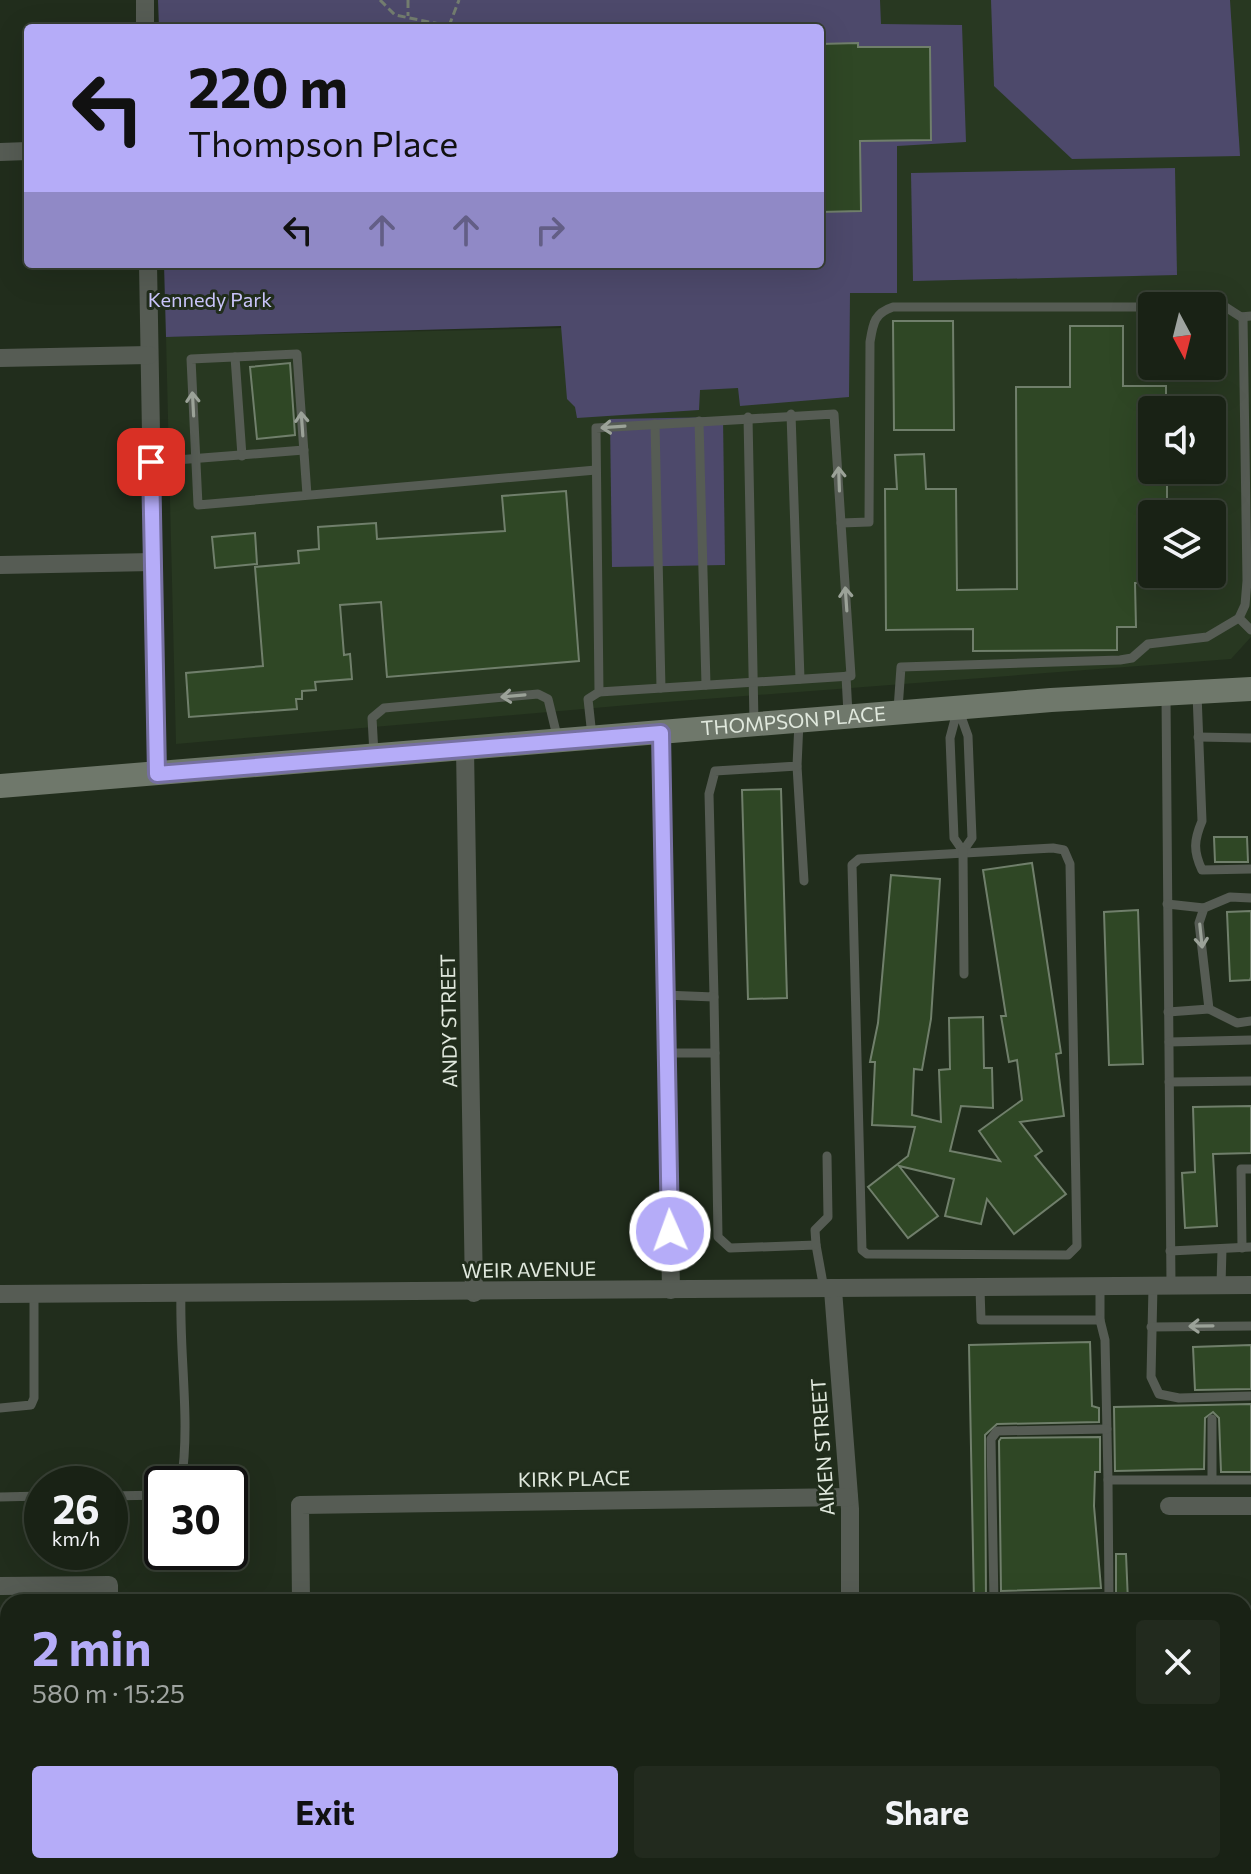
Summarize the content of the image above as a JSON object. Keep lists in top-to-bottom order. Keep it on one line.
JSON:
{"streets":{"street":["THOMPSON PLACE","ANDY STREET","WEIR AVENUE","AIKEN STREET","KIRK PLACE"]},"crossings":[["THOMPSON PLACE","ANDY STREET"],["ANDY STREET","WEIR AVENUE"],["WEIR AVENUE","AIKEN STREET"],["AIKEN STREET","KIRK PLACE"]],"parks":["Kennedy Park"],"north":"bottom","page":{"turn":["220 m","Thompson Place"],"speed":"26 km/h","limit":"30","heading":["2 min","580 m · 15:25"],"buttons":["Exit","Share"]}}
